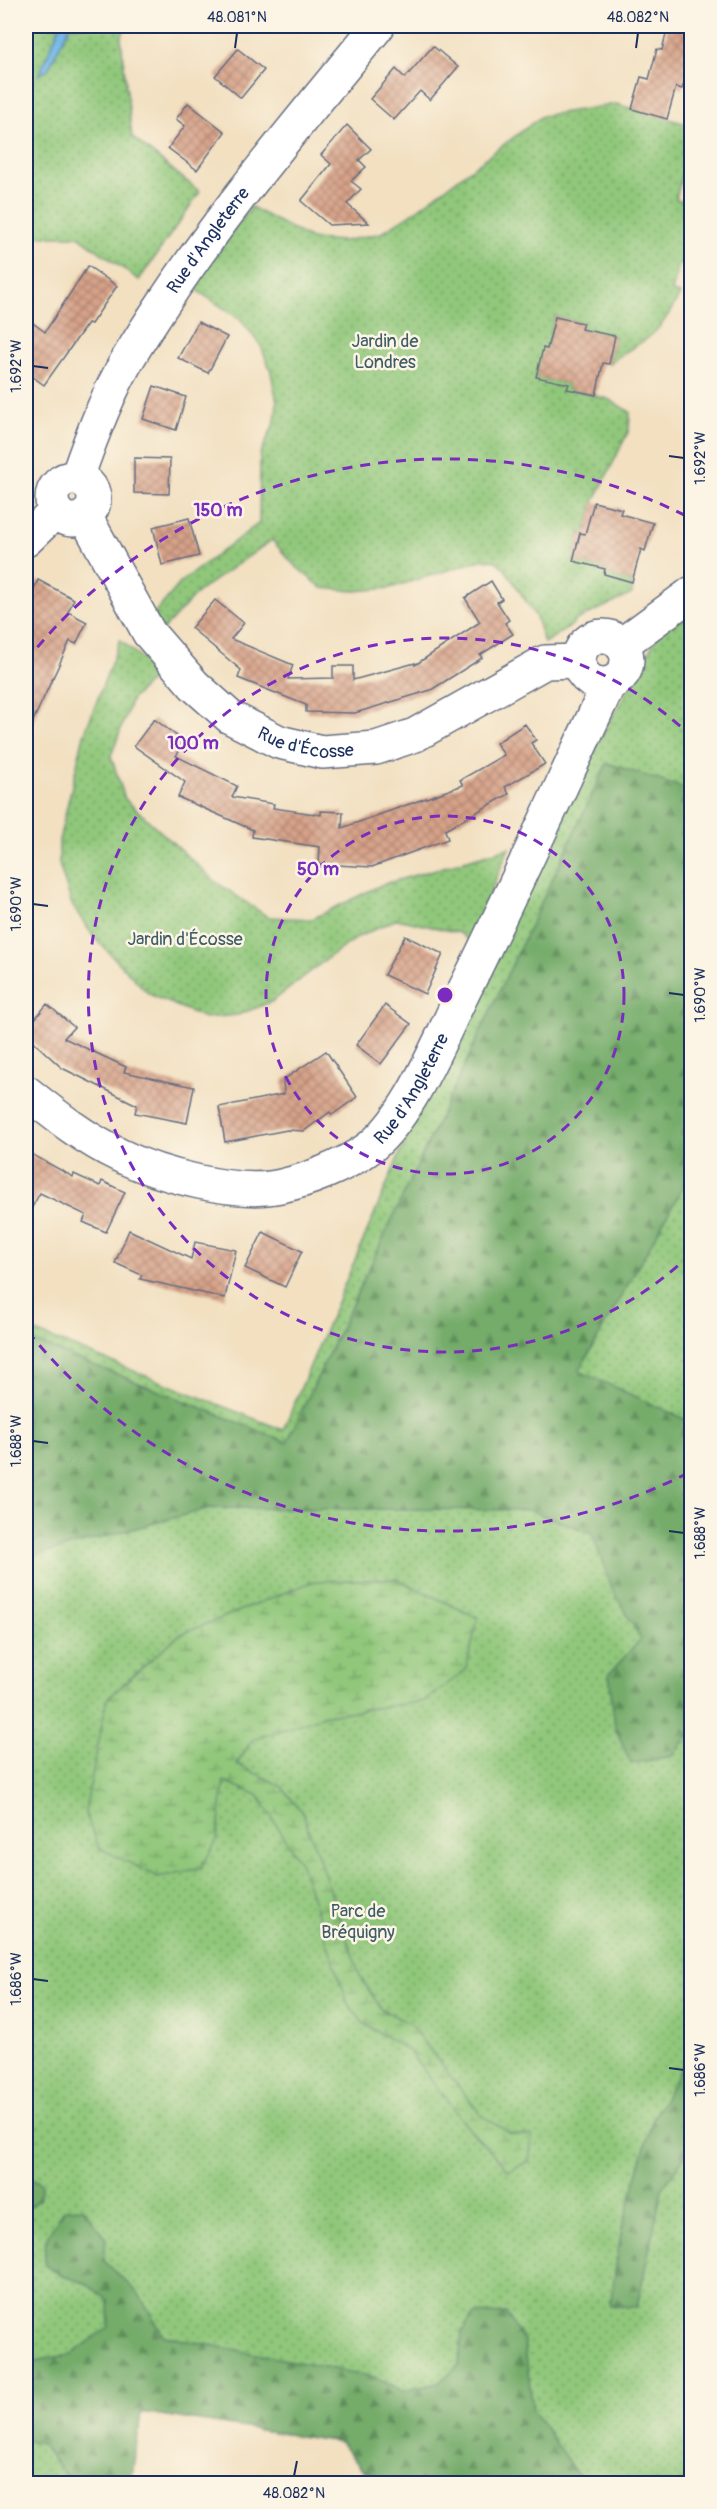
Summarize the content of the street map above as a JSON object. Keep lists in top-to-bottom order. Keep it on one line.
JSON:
{"streets":{"street":["Rue d'Angleterre","Rue d'Écosse"]},"crossings":[["Rue d'Angleterre","Rue d'Écosse"]],"parks":["Jardin de Londres","Jardin d'Écosse","Parc de Bréquigny"],"coordinates":["48.081°N","48.082°N","1.692°W","1.690°W","1.688°W","1.686°W"],"rings":["150 m","100 m","50 m"]}
